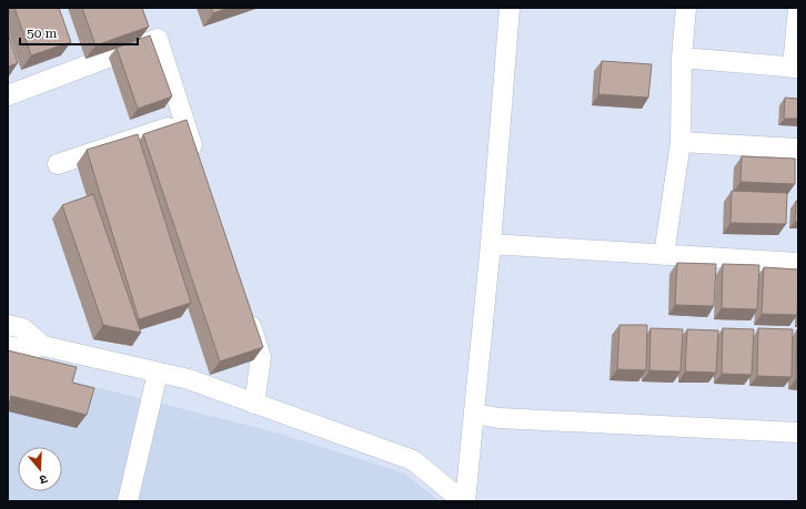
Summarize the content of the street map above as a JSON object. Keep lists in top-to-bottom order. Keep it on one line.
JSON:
{"scale_bar":"50 m","north":"bottom"}
